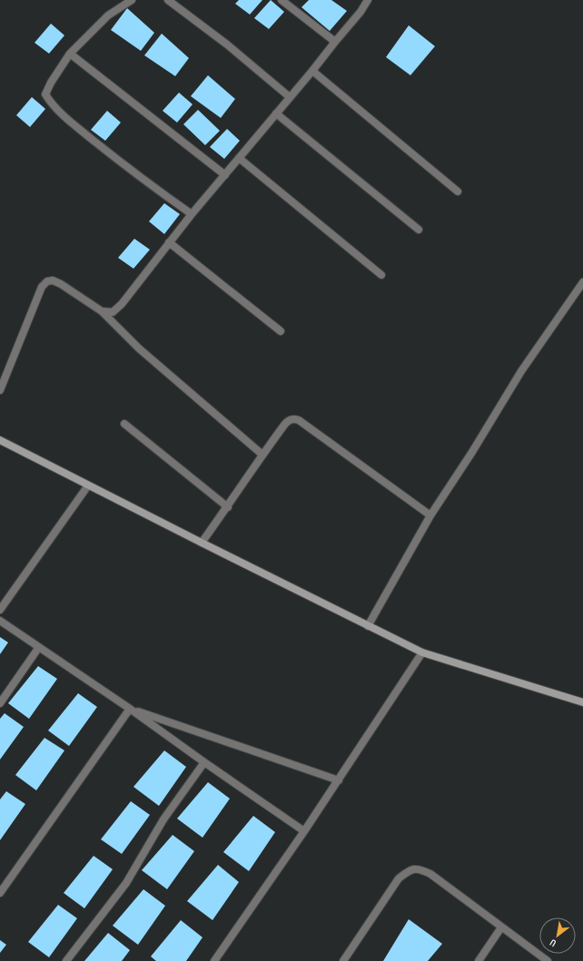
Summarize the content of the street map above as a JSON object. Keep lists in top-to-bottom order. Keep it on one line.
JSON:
{"north":"bottom left"}
